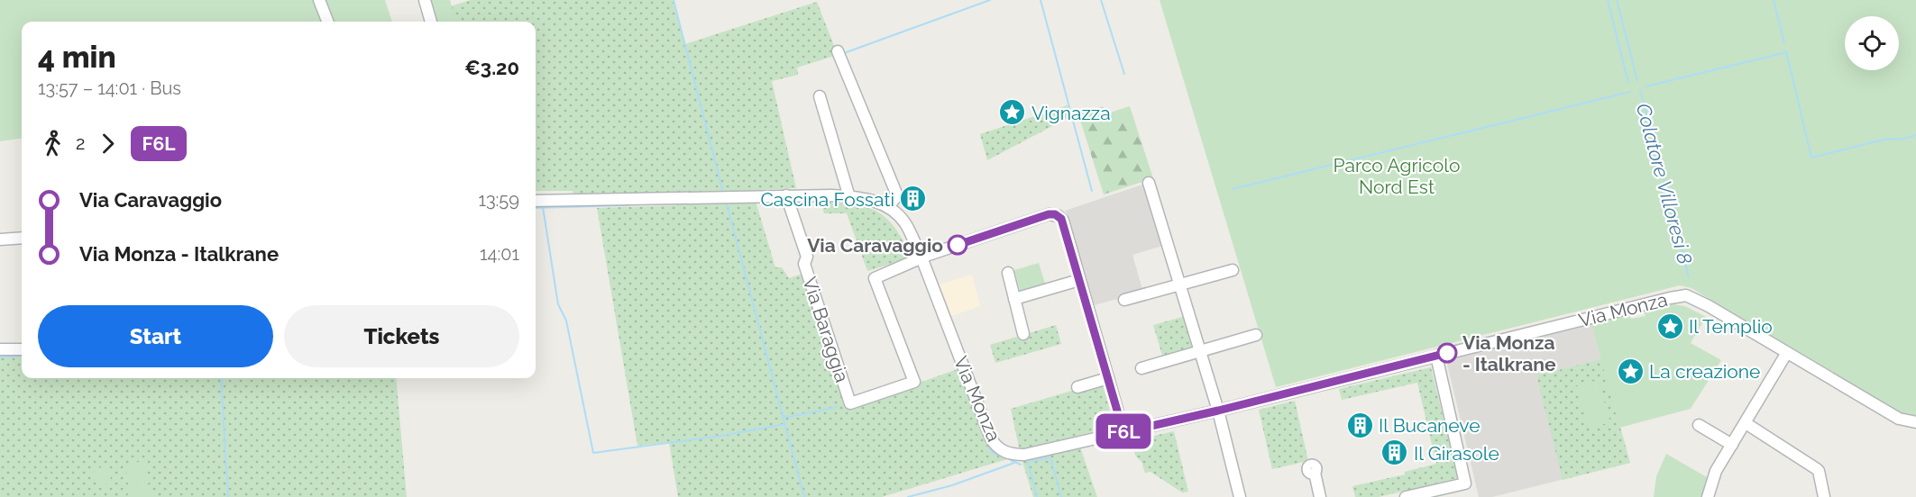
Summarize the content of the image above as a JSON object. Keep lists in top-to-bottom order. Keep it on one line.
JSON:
{"streets":{"street":["Via Monza","Via Baraggia"]},"crossings":[["Via Monza","Via Baraggia"]],"water":["Colatore Villoresi 8"],"parks":["Parco Agricolo Nord Est"],"places":{"place":["Vignazza","Il Templio","La creazione"],"building":["Cascina Fossati","Il Bucaneve","Il Girasole"],"other":["Via Caravaggio","Via Monza - Italkrane"]},"lines":["bus line F6L"],"page":{"on_map":"F6L","heading":["4 min","13:57 – 14:01 · Bus","€3.20"],"legs":["2","F6L"],"list":[{"name":"Via Caravaggio","value":"13:59"},{"name":"Via Monza - Italkrane","value":"14:01"}],"buttons":["Start","Tickets"]}}
